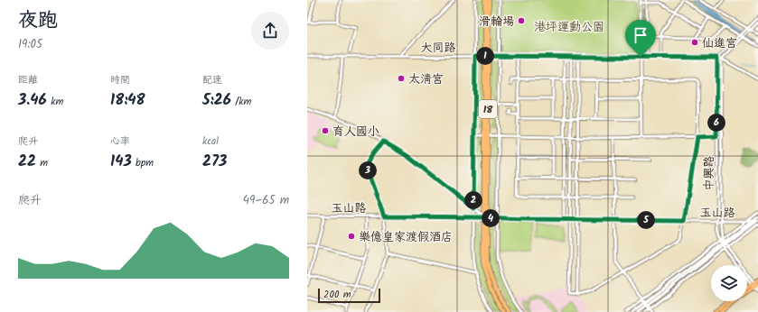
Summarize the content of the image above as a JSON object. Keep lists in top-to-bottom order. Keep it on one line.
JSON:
{"streets":{"main road":["18"],"street":["大同路","中興路","玉山路"]},"crossings":[["大同路","18"],["大同路","中興路"],["18","玉山路"],["中興路","玉山路"]],"parks":["港坪運動公園"],"places":["滑輪場","仙進宮","太清宮","育人國小","樂億皇家渡假酒店"],"scale_bar":"200 m","page":{"heading":["夜跑","19:05"],"pins":["1","6","3","2","4","5"],"stats":[["距離","3.46 km"],["時間","18:48"],["配速","5:26 /km"],["爬升","22 m"],["心率","143 bpm"],["kcal","273"]],"chart":["爬升","49–65 m"],"scale":"200 m"}}
